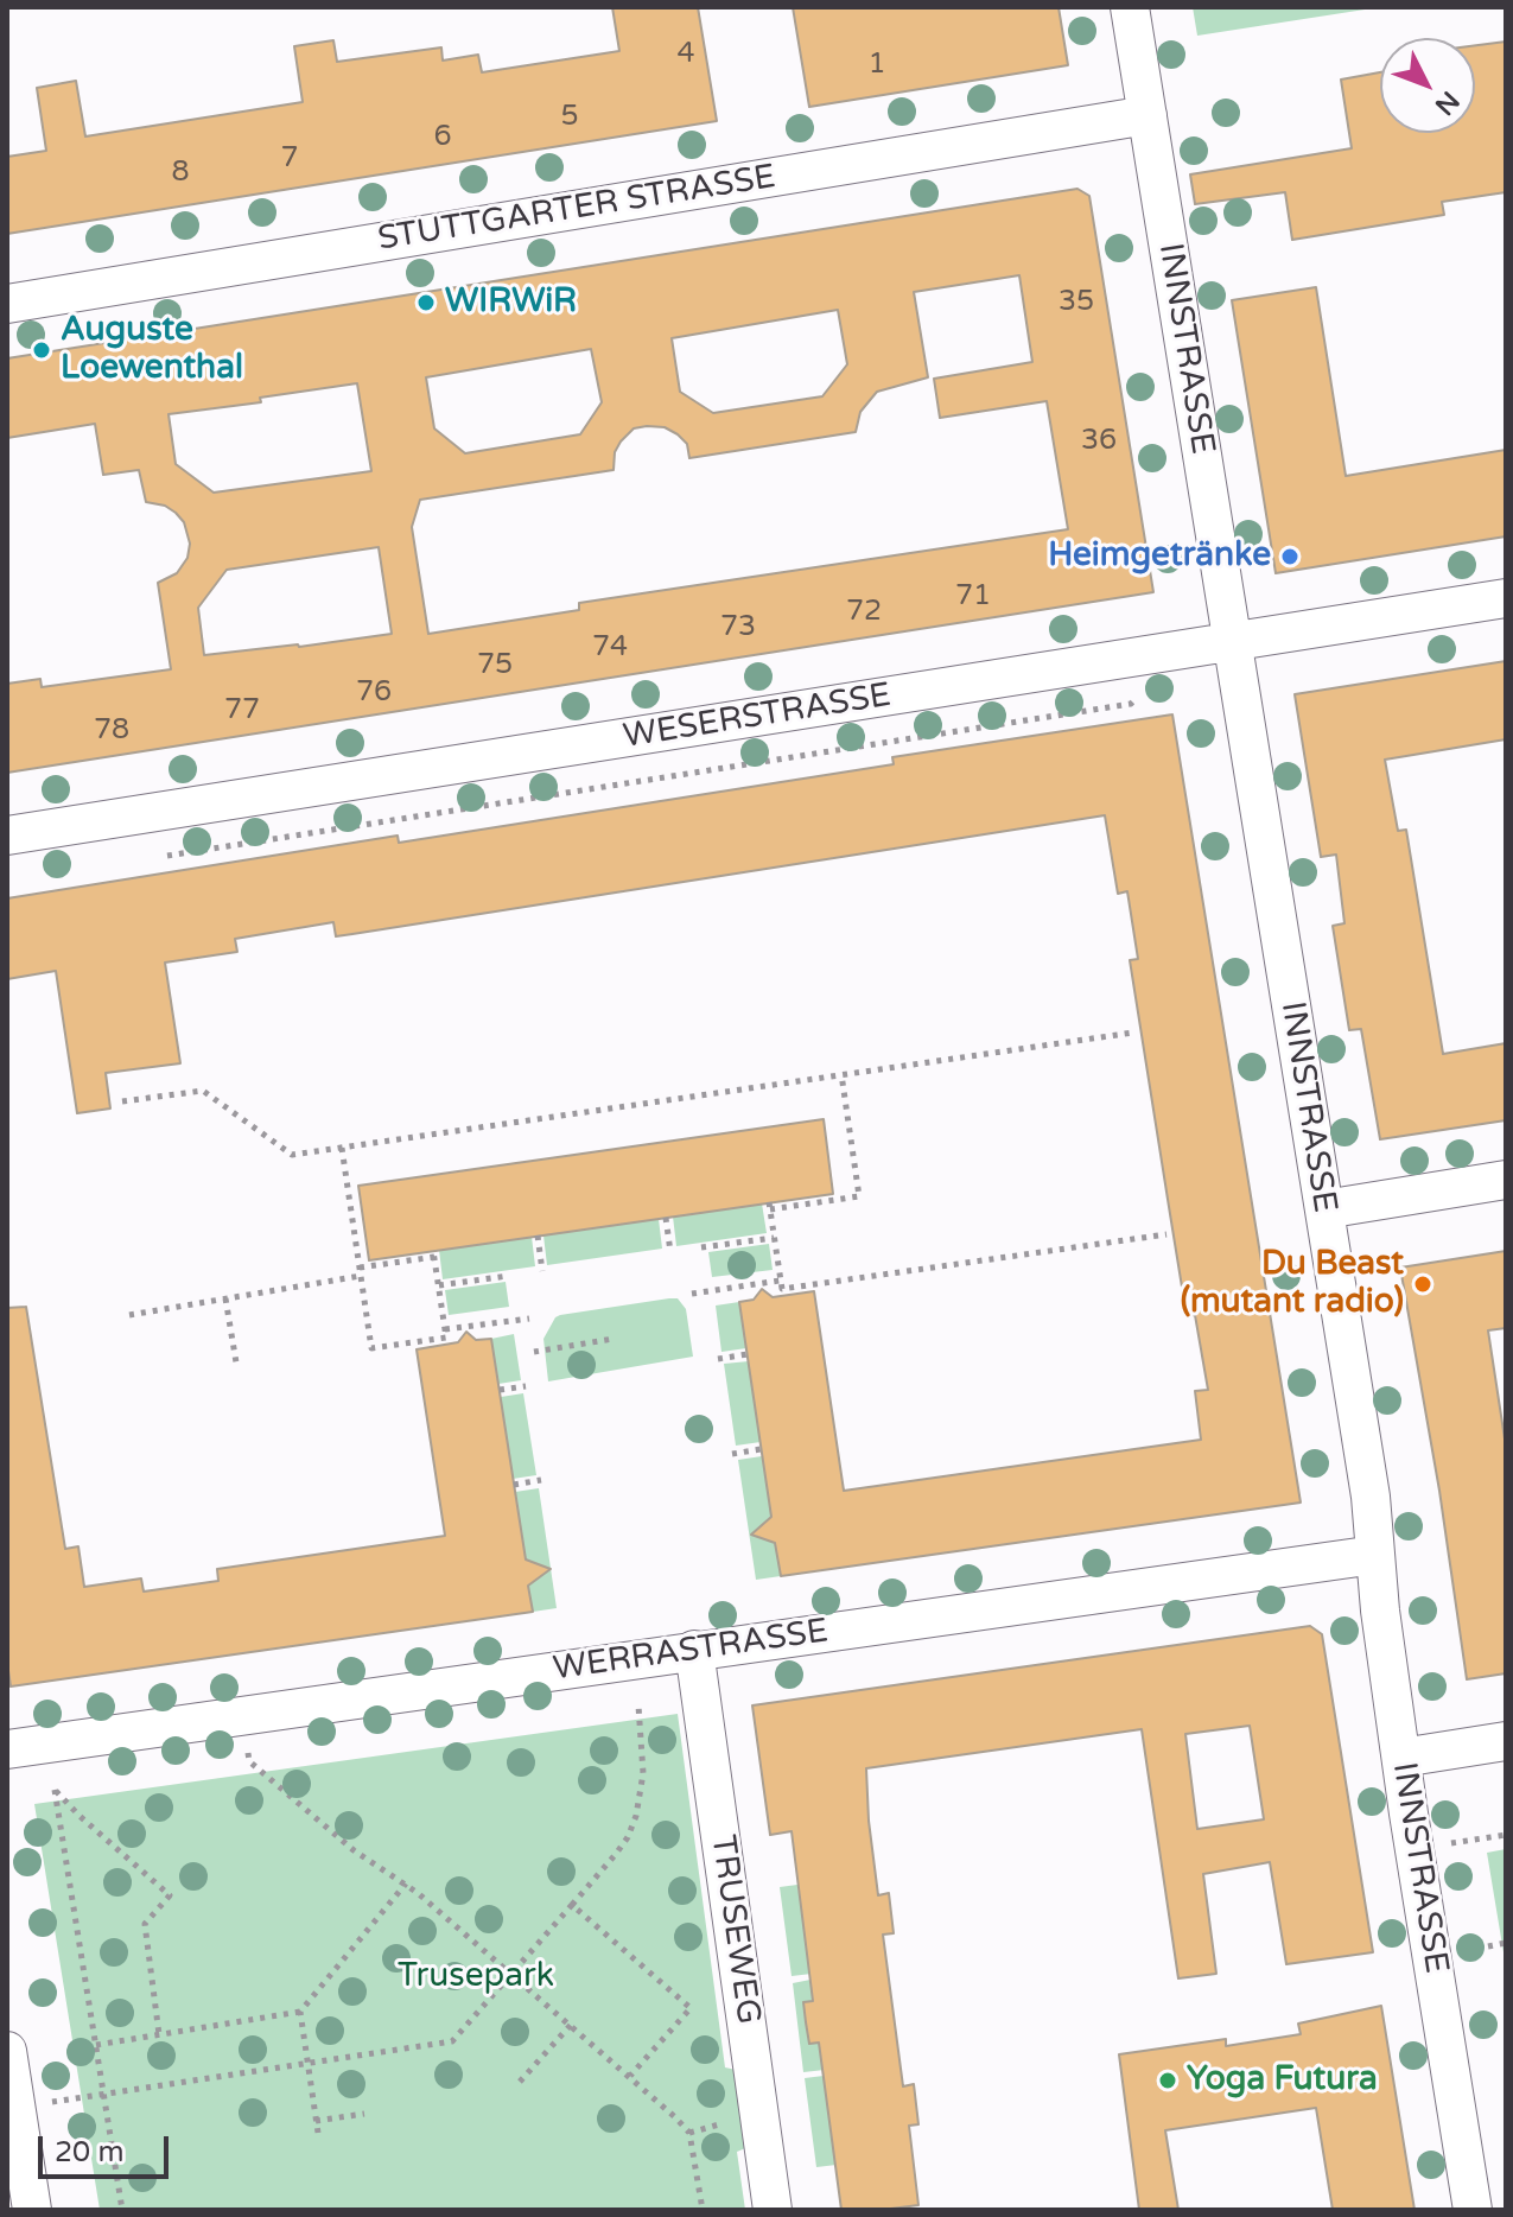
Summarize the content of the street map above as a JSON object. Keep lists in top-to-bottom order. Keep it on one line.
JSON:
{"streets":{"street":["STUTTGARTER STRASSE","INNSTRASSE","WESERSTRASSE","WERRASTRASSE","TRUSEWEG"]},"crossings":[["STUTTGARTER STRASSE","INNSTRASSE"],["INNSTRASSE","WESERSTRASSE"],["INNSTRASSE","WERRASTRASSE"],["WERRASTRASSE","TRUSEWEG"]],"parks":["Trusepark"],"places":["WIRWiR","Auguste Loewenthal","Heimgetränke","Du Beast (mutant radio)","Yoga Futura"],"house_numbers":["4","1","5","6","7","8","35","36","71","72","73","74","75","76","77","78"],"scale_bar":"20 m","north":"bottom right"}
